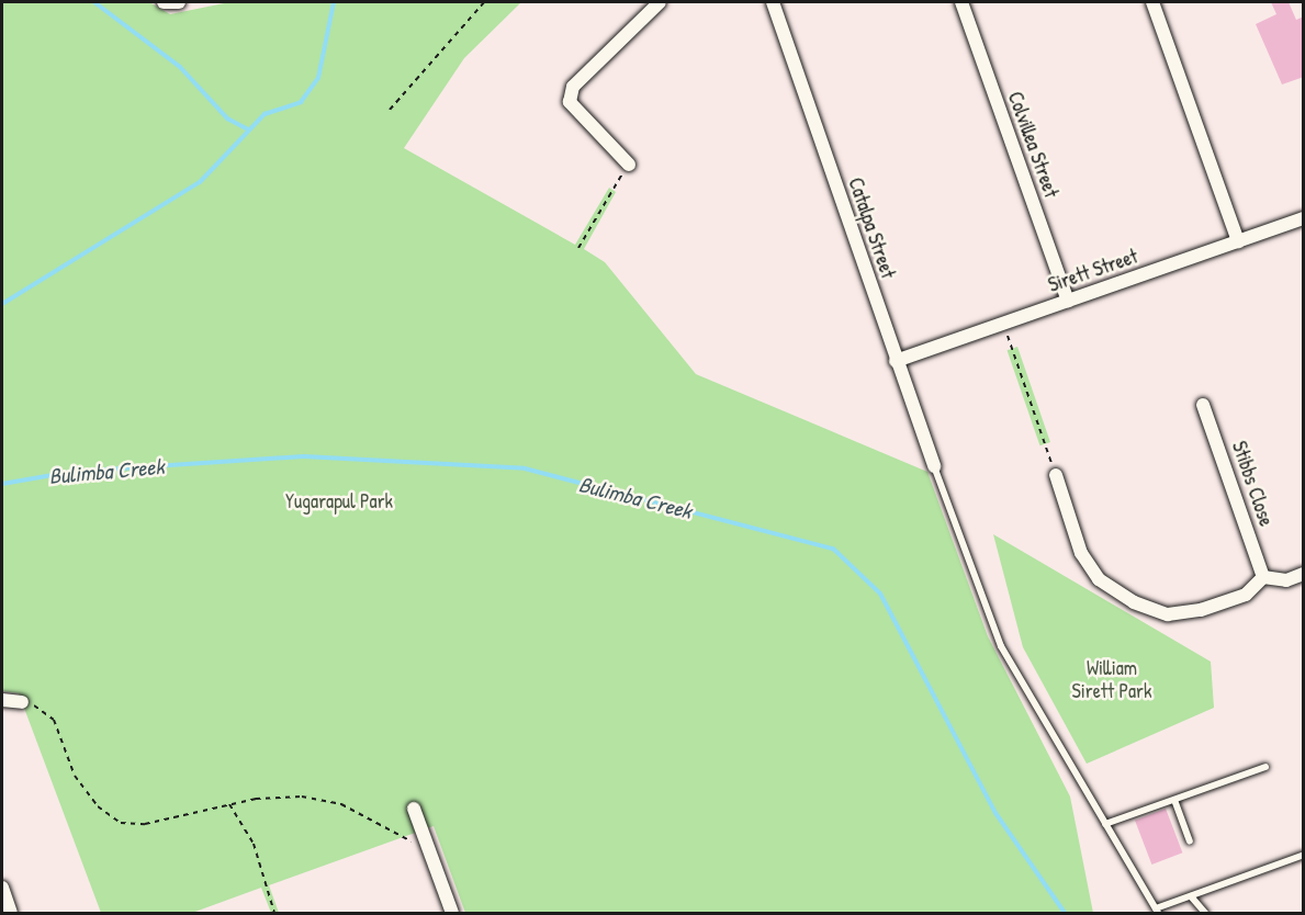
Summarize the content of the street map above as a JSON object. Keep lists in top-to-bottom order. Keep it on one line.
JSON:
{"streets":{"street":["Colvillea Street","Catalpa Street","Sirett Street","Stibbs Close"]},"crossings":[["Colvillea Street","Sirett Street"],["Catalpa Street","Sirett Street"]],"water":["Bulimba Creek"],"parks":["Yugarapul Park","William Sirett Park"]}
